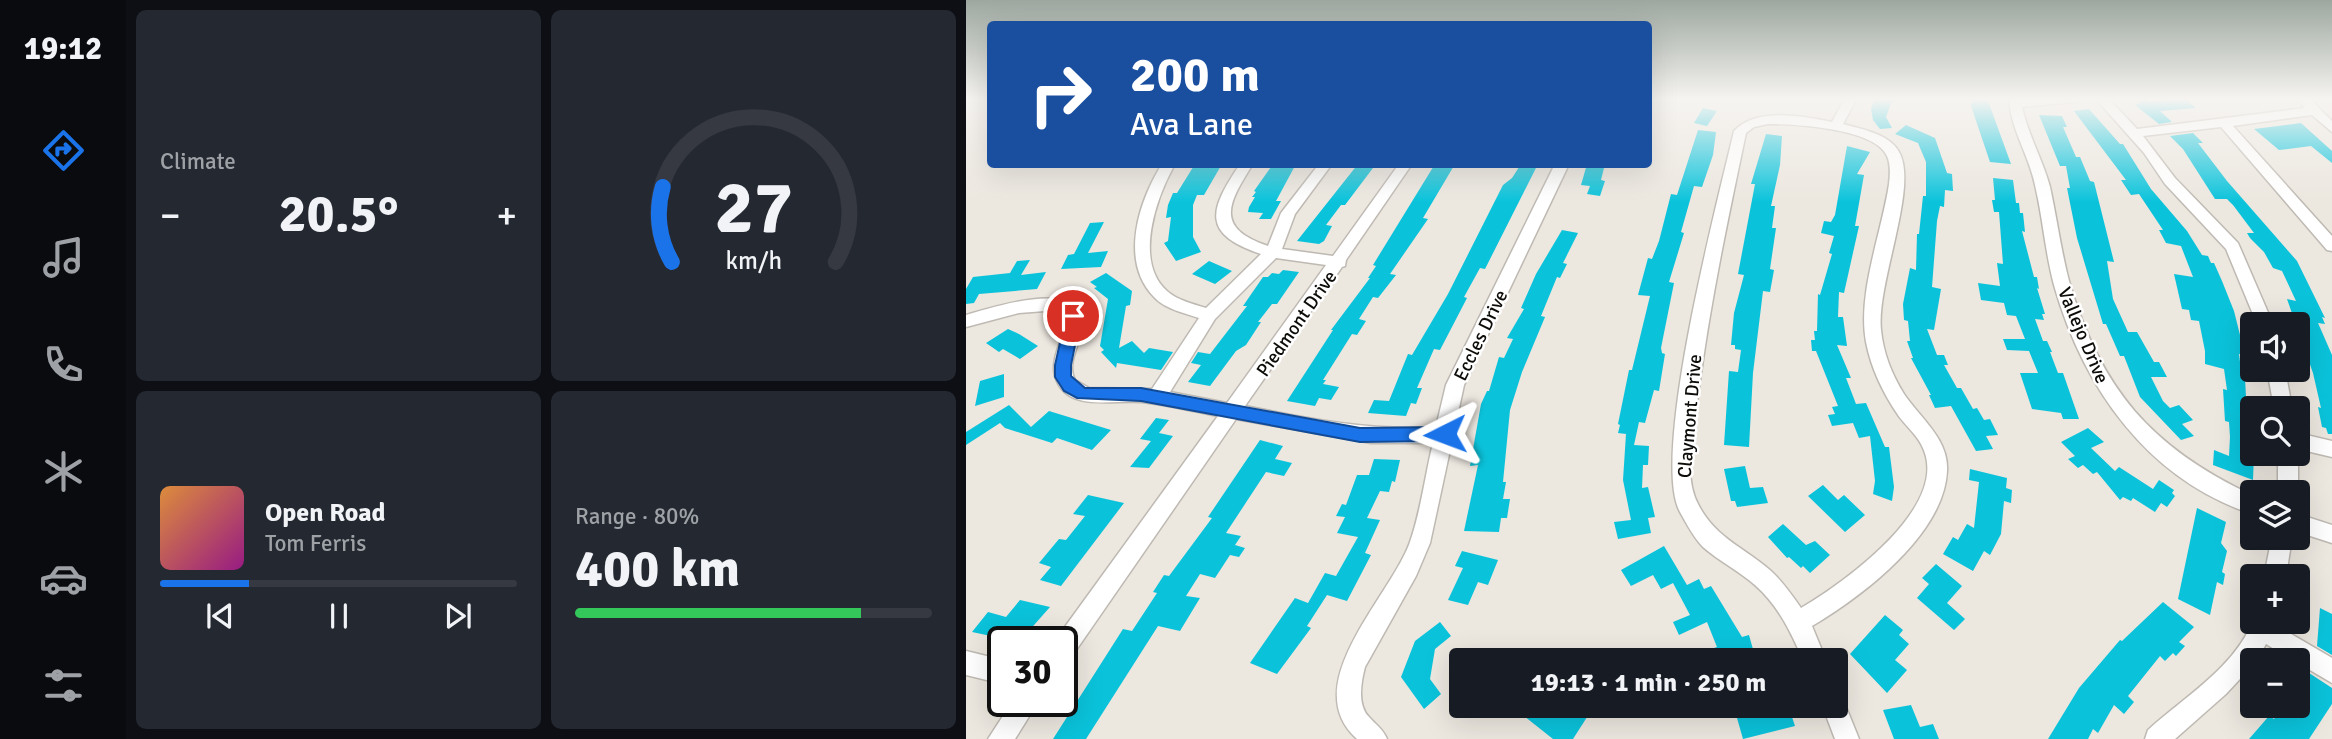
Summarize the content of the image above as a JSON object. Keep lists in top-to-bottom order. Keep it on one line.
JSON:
{"streets":{"street":["Piedmont Drive","Eccles Drive","Vallejo Drive","Claymont Drive"]},"page":{"tabs":"19:12","tile":["Climate",["Range · 80%","400 km"]],"turn":["200 m","Ava Lane"],"heat":["−","20.5°","+"],"map_buttons":["+","−"],"song":["Open Road","Tom Ferris"],"limit":"30","trip":"19:13 · 1 min · 250 m","gauge":["27","km/h"]}}
